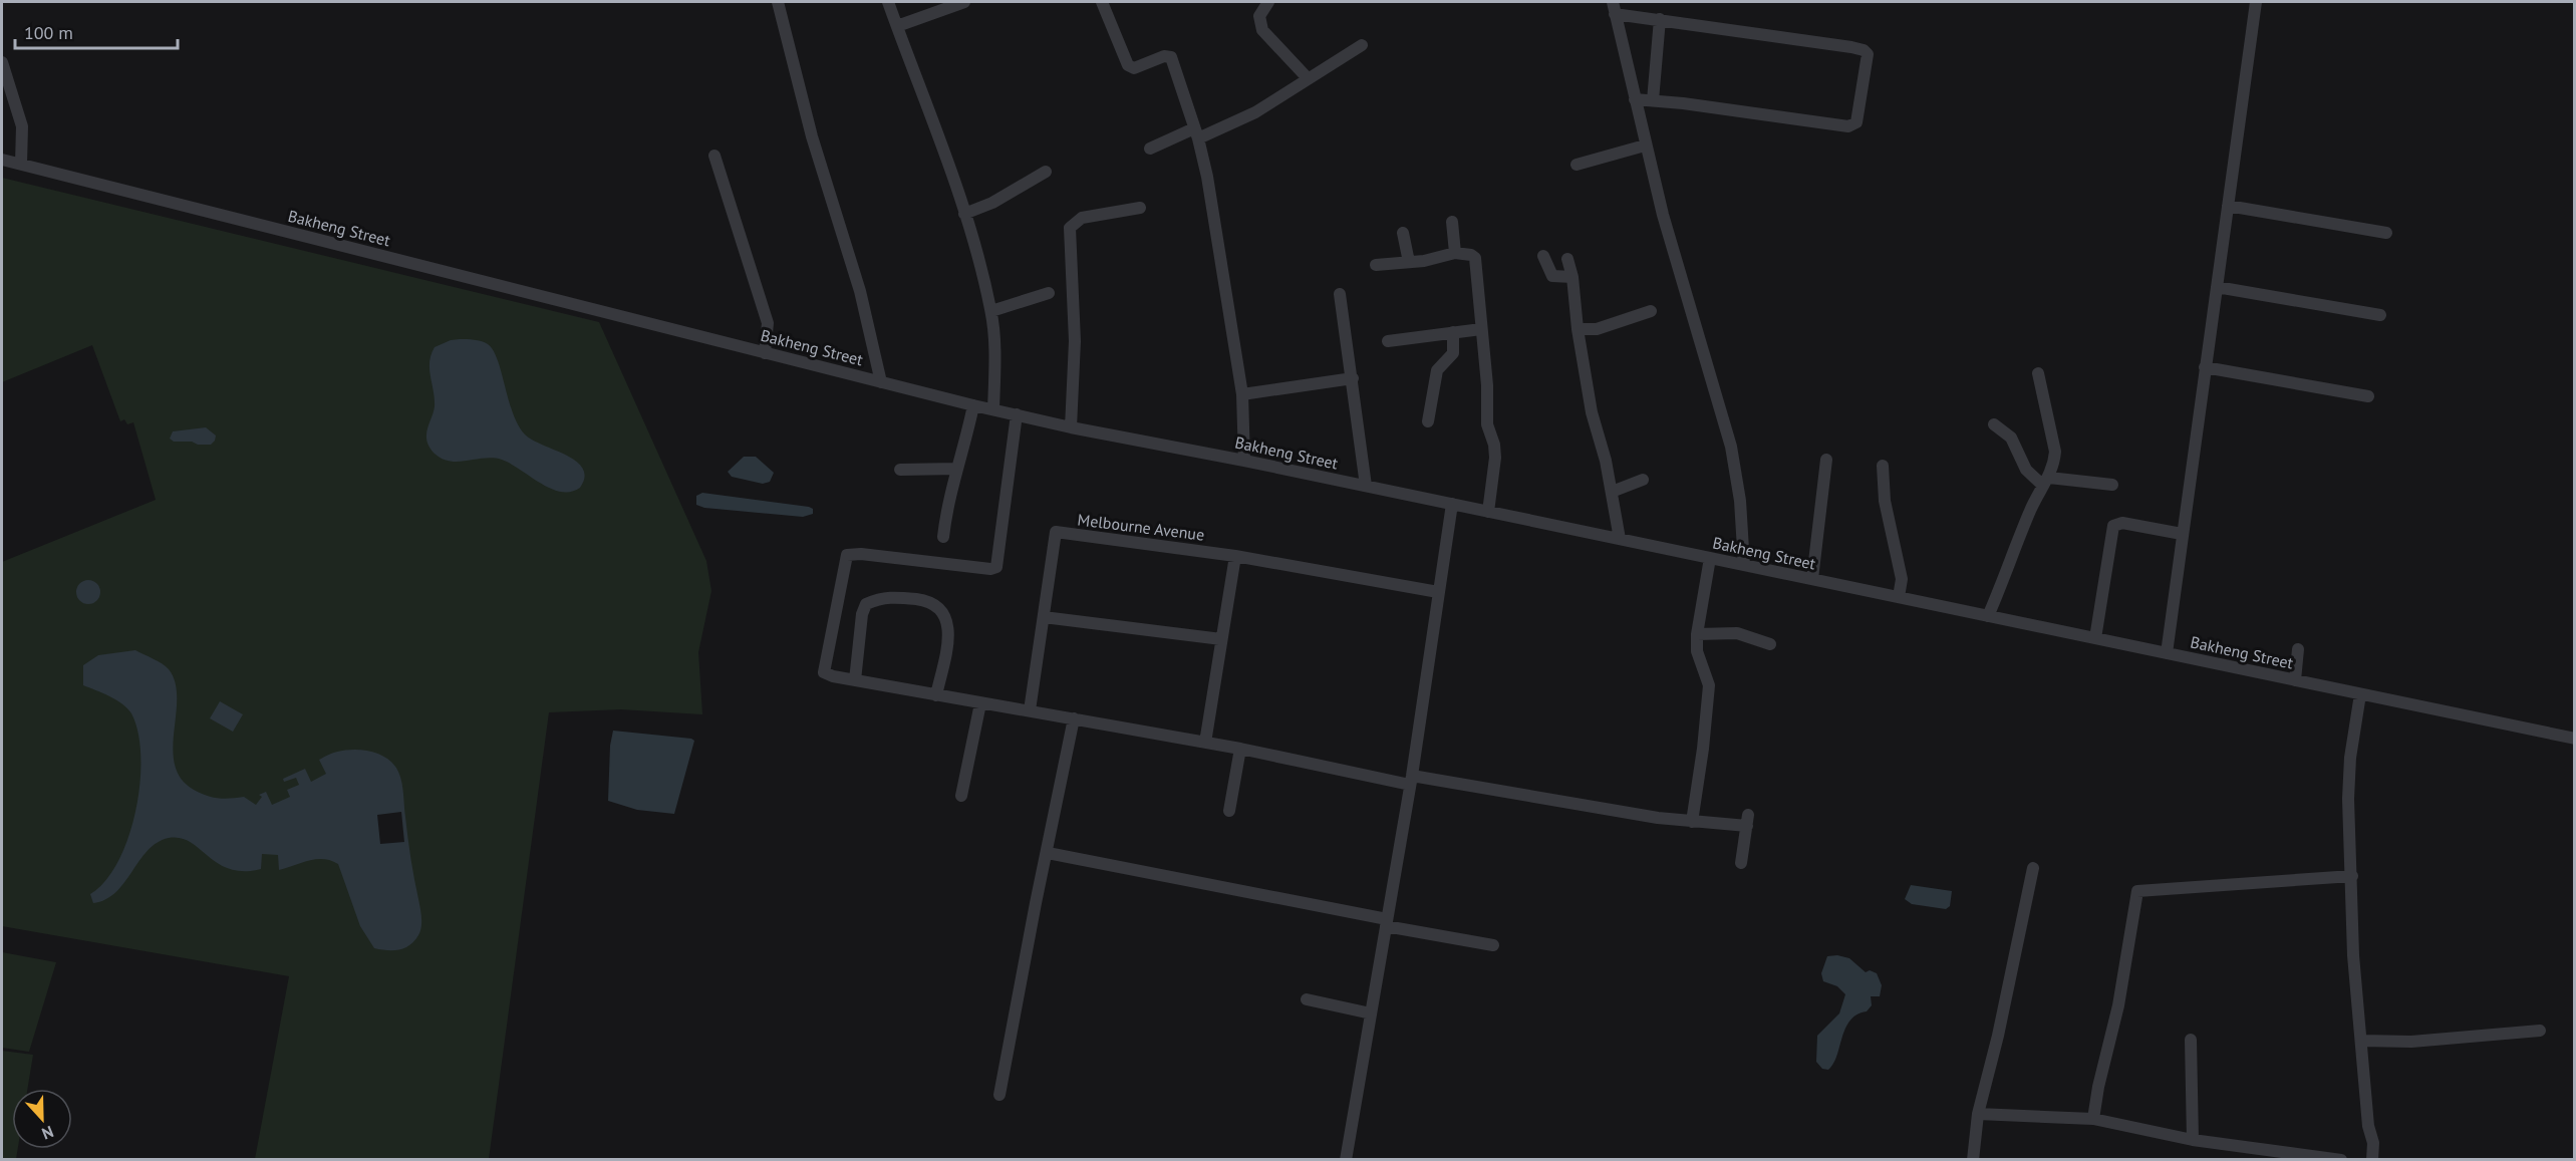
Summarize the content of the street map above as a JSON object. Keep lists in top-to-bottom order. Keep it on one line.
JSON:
{"streets":{"street":["Bakheng Street","Melbourne Avenue"]},"scale_bar":"100 m","north":"bottom"}
